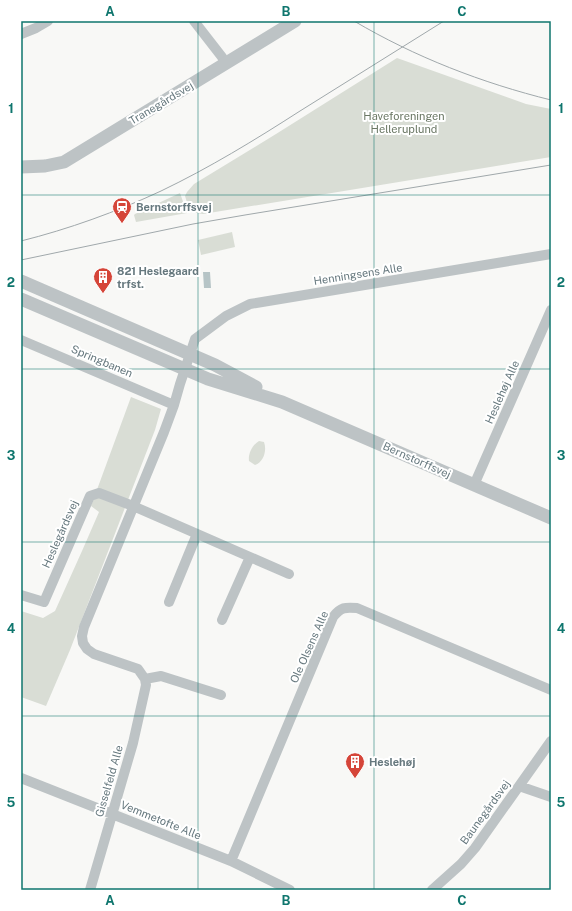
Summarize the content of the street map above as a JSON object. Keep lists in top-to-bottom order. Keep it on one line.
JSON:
{"streets":{"street":["Tranegårdsvej","Henningsens Alle","Springbanen","Heslehøj Alle","Bernstorffsvej","Heslegårdsvej","Ole Olsens Alle","Gisselfeld Alle","Baunegårdsvej","Vemmetofte Alle"]},"crossings":[["Henningsens Alle","Bernstorffsvej"],["Heslehøj Alle","Bernstorffsvej"],["Ole Olsens Alle","Vemmetofte Alle"],["Gisselfeld Alle","Vemmetofte Alle"]],"parks":["Haveforeningen Helleruplund"],"places":{"station":["Bernstorffsvej"],"building":["821 Heslegaard trfst.","Heslehøj"]},"grid":{"columns":["A","B","C"],"rows":["1","2","3","4","5"]}}
